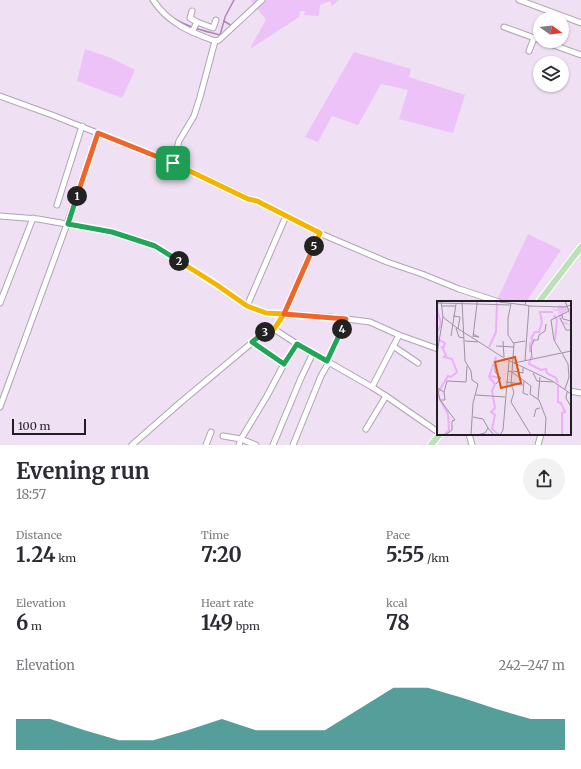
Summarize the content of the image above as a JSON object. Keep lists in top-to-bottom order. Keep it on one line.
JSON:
{"scale_bar":"100 m","north":"right","page":{"pins":["1","5","2","4","3"],"scale":"100 m","heading":["Evening run","18:57"],"stats":[["Distance","1.24 km"],["Time","7:20"],["Pace","5:55 /km"],["Elevation","6 m"],["Heart rate","149 bpm"],["kcal","78"]],"chart":["Elevation","242–247 m"]}}
